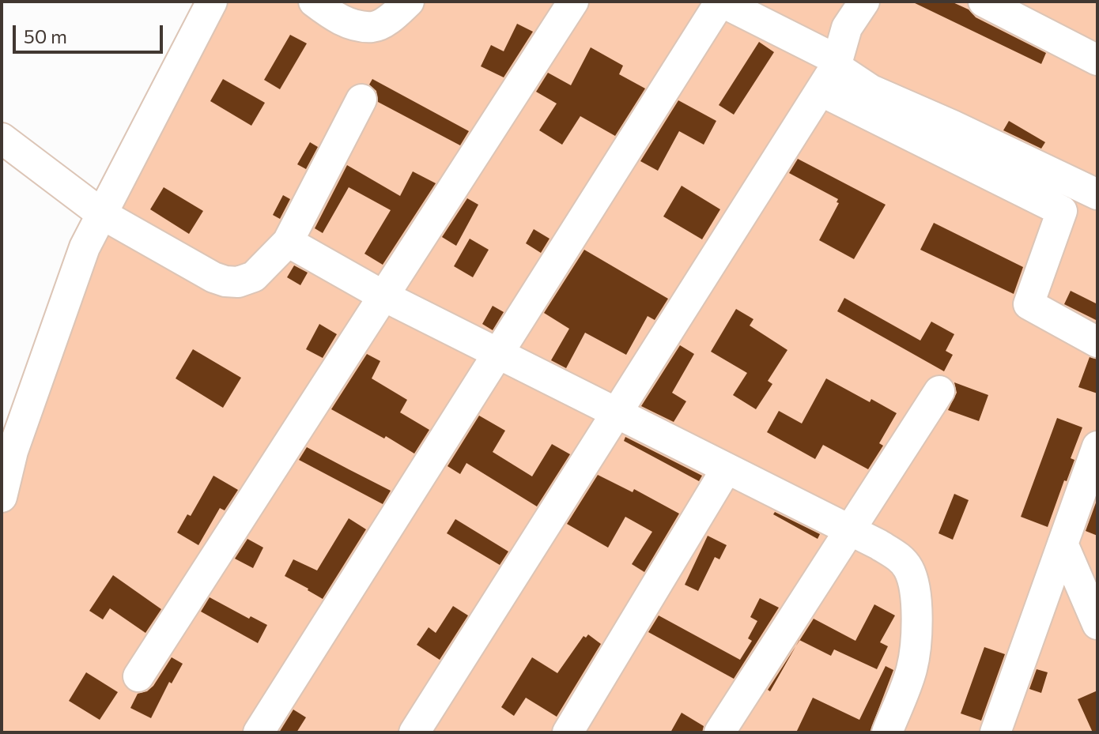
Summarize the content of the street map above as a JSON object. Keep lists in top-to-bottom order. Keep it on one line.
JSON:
{"scale_bar":"50 m"}
